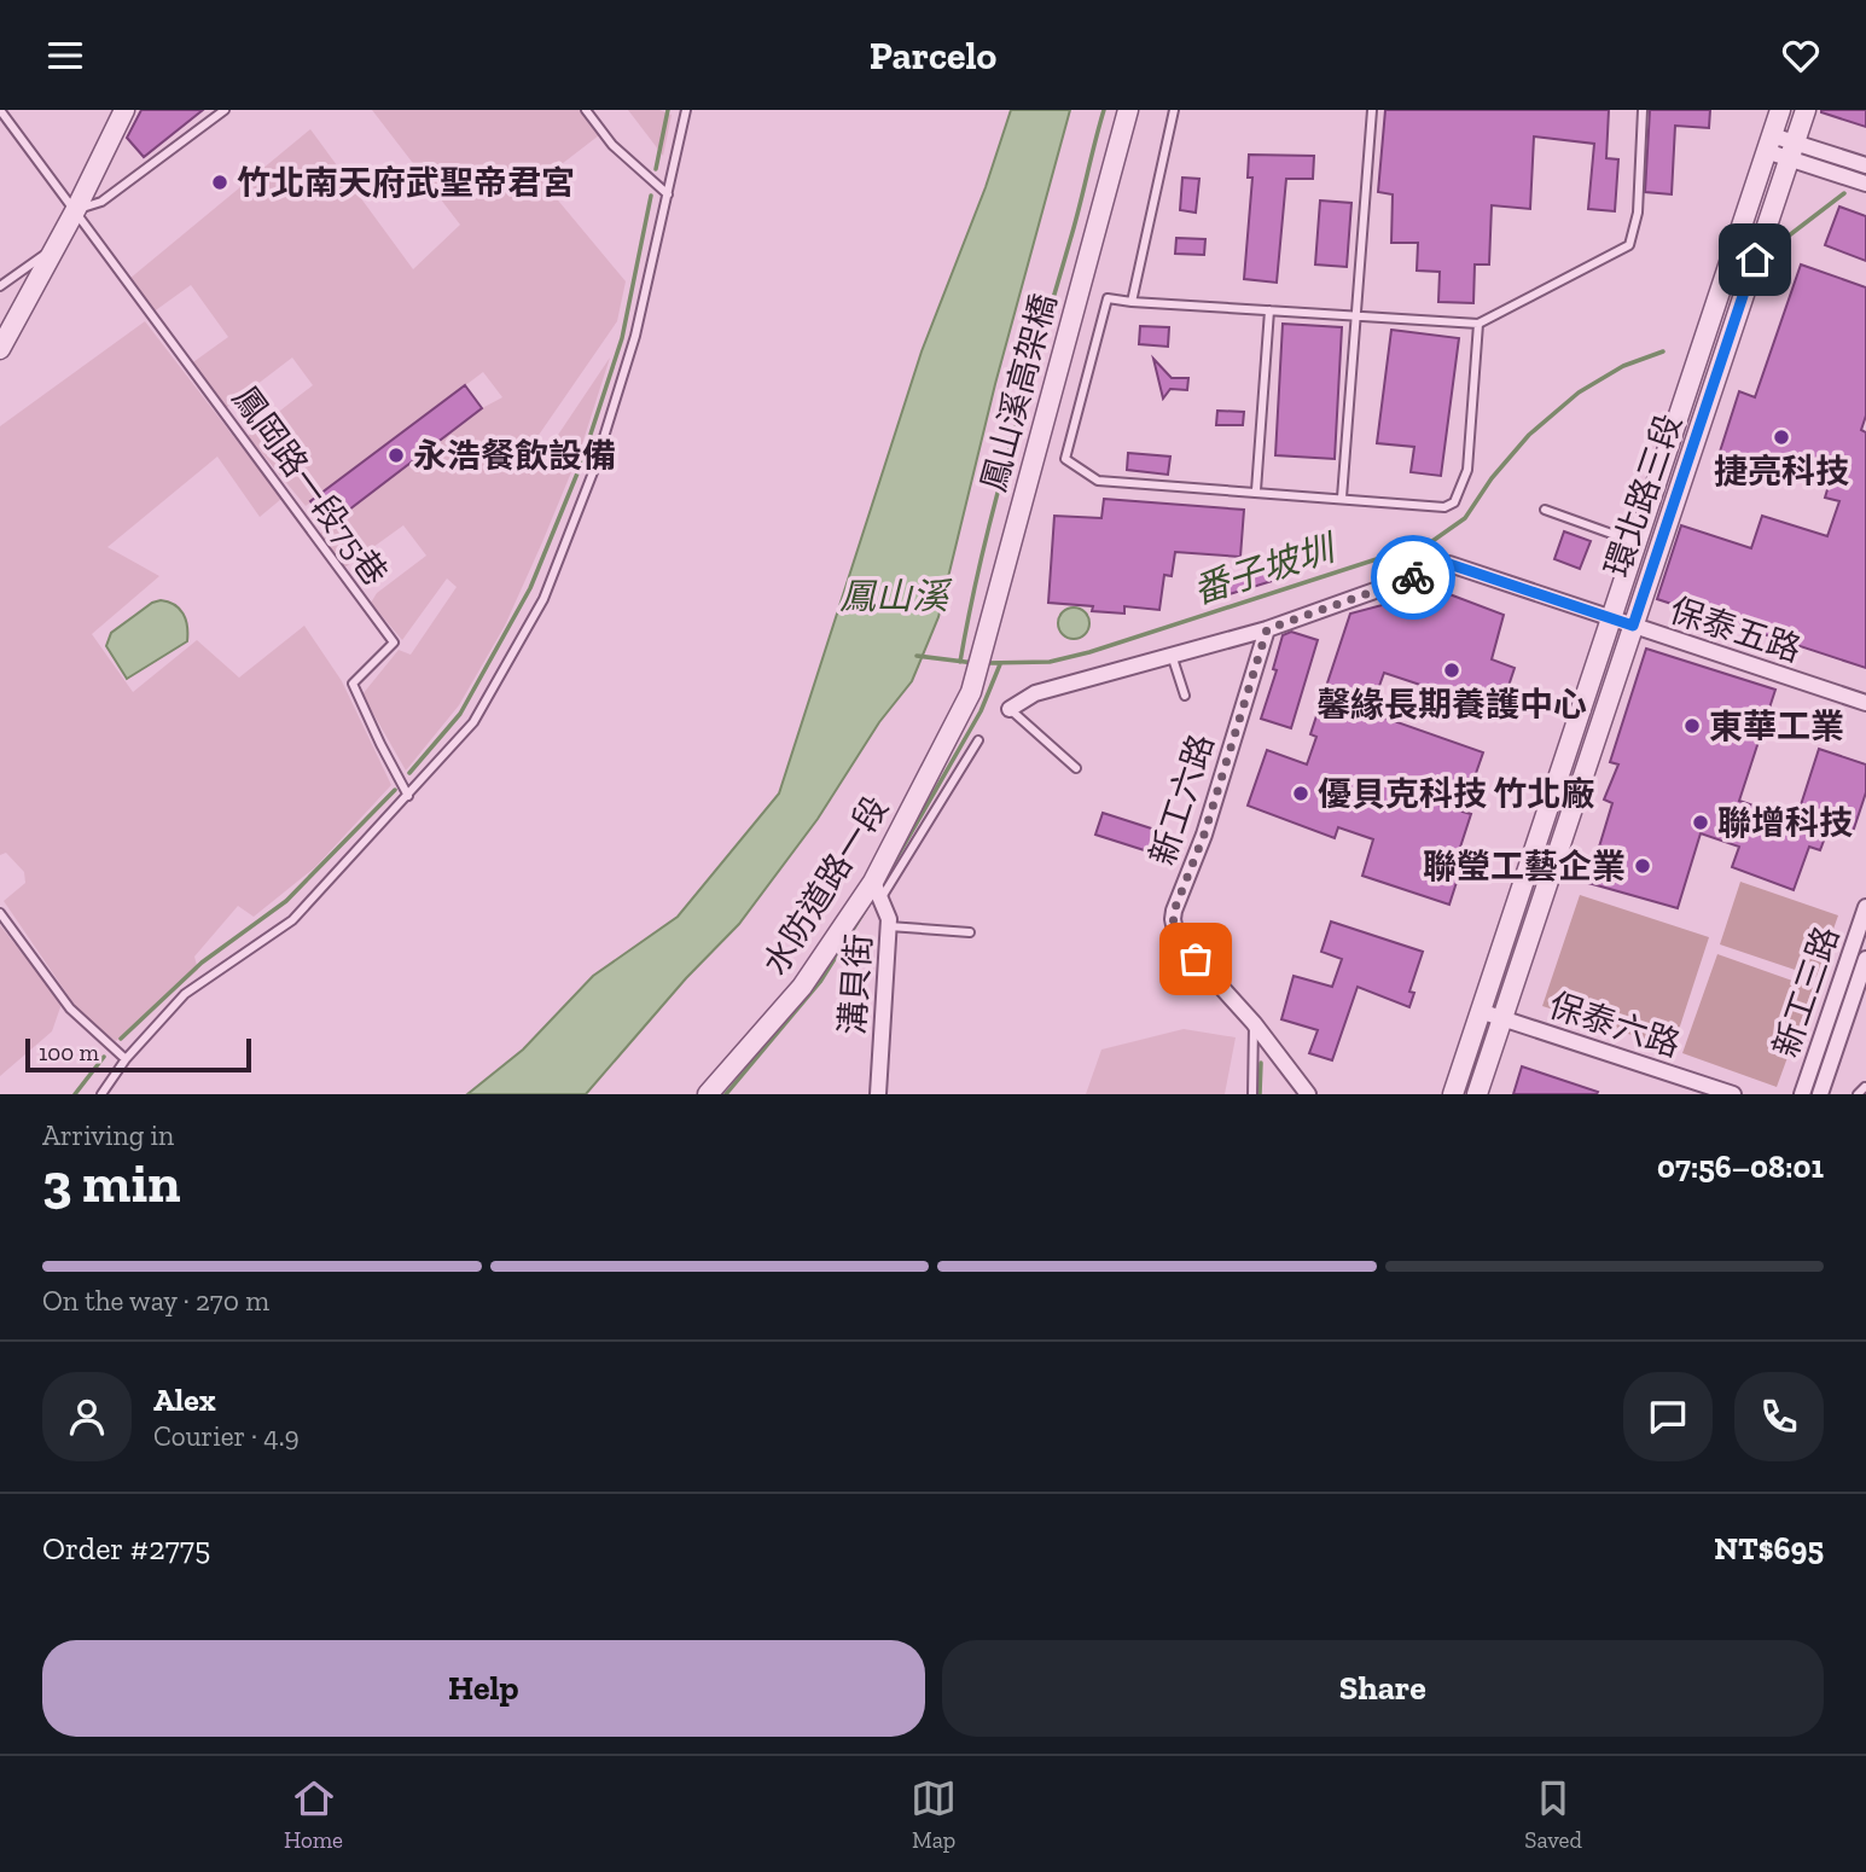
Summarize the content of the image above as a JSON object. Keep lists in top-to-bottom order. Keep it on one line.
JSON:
{"streets":{"street":["鳳山溪高架橋","環北路三段","保泰五路","新工六路","水防道路一段","溝貝街","新工三路","保泰六路"],"lane":["鳳岡路一段75巷"]},"crossings":[["鳳山溪高架橋","水防道路一段"],["環北路三段","保泰五路"],["環北路三段","保泰六路"],["保泰五路","新工六路"],["水防道路一段","溝貝街"]],"water":["番子坡圳","鳳山溪"],"places":["竹北南天府武聖帝君宮","捷亮科技","永浩餐飲設備","馨緣長期養護中心","東華工業","優貝克科技 竹北廠","聯增科技","聯瑩工藝企業"],"scale_bar":"100 m","page":{"header":"Parcelo","scale":"100 m","heading":["3 min","Arriving in","07:56–08:01"],"panel":["Alex","Courier · 4.9","Order #2775","NT$695"],"bar":"On the way · 270 m","buttons":["Help","Share"],"tabs":["Home","Map","Saved"]}}
